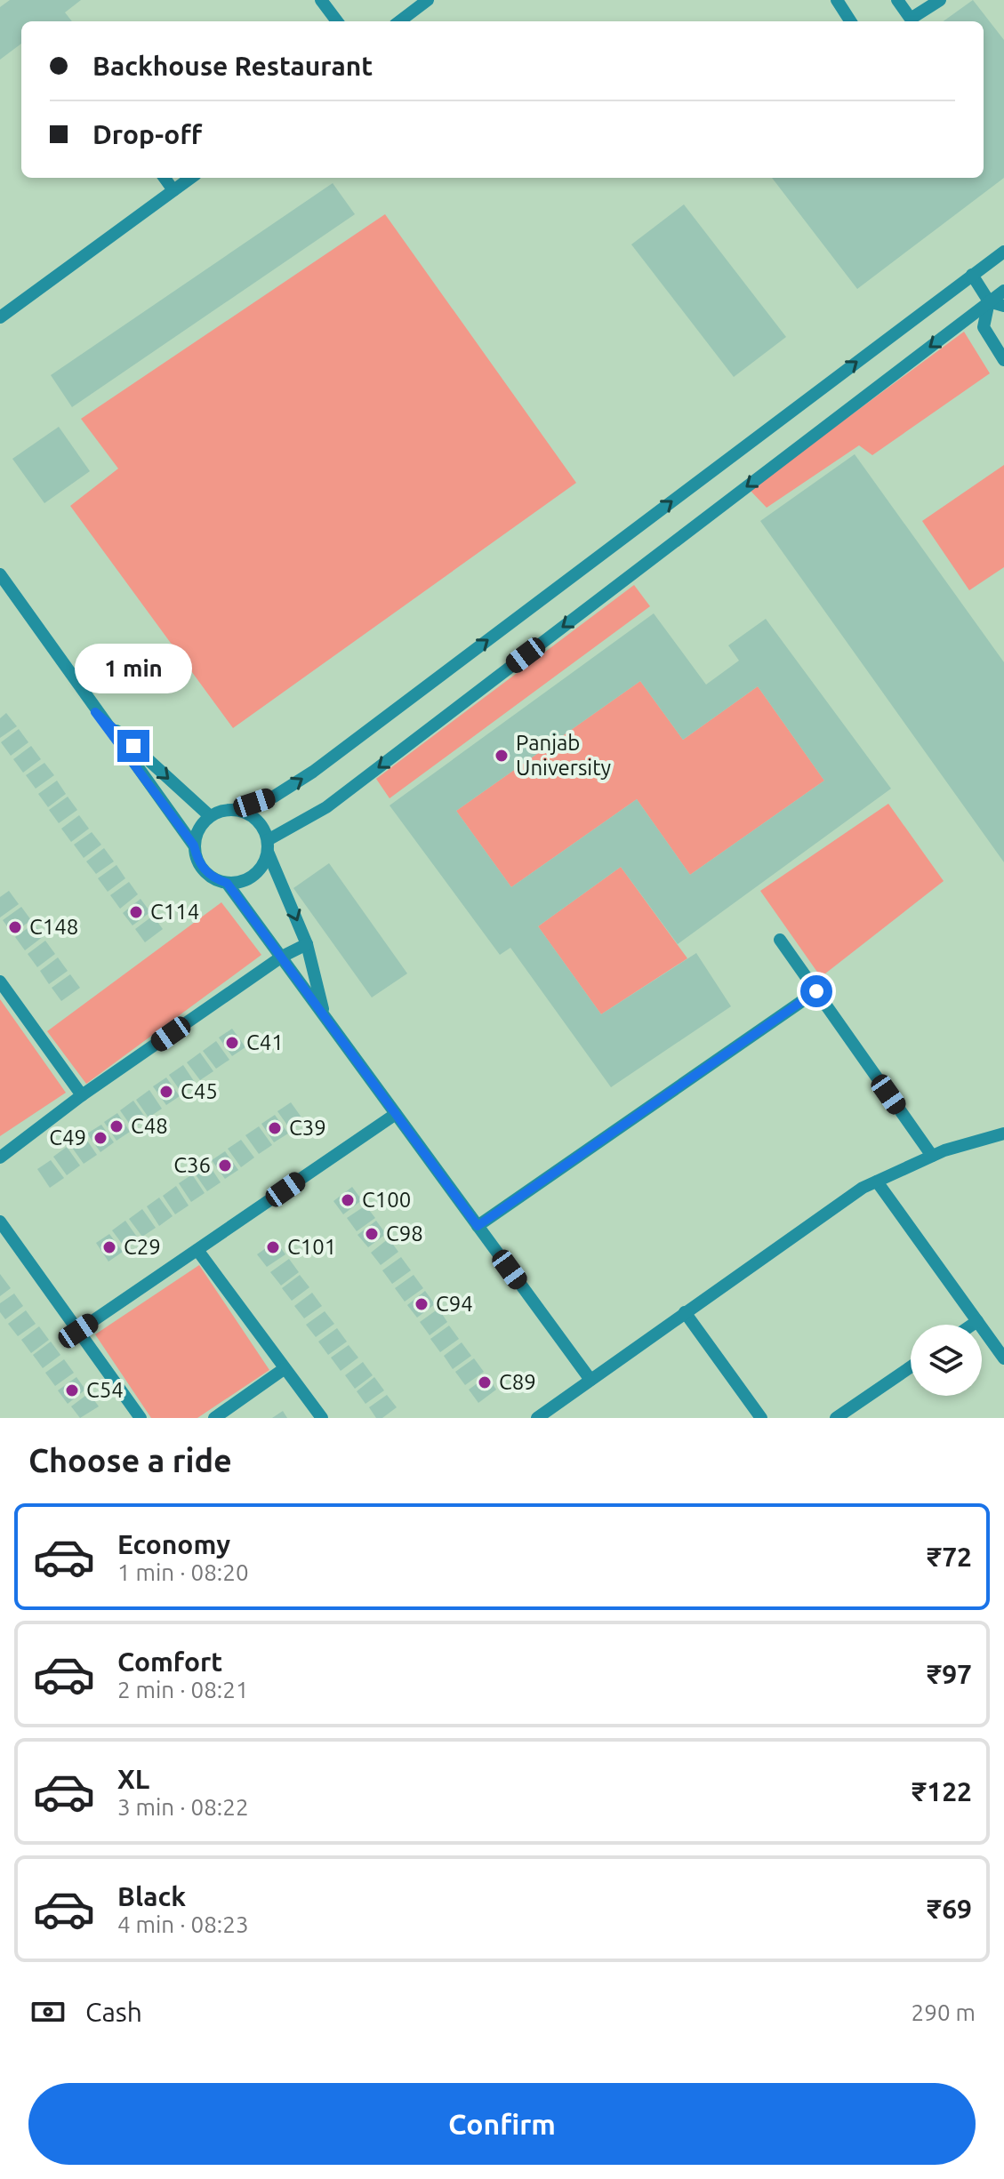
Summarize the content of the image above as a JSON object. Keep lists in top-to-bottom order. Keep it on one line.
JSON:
{"places":["Panjab University","C114","C148","C41","C45","C48","C39","C49","C36","C100","C98","C29","C101","C94","C89","C54"],"page":{"banner":["Backhouse Restaurant","Drop-off"],"bubble":"1 min","heading":"Choose a ride","list":[{"name":"Economy","note":"1 min · 08:20","value":"₹72"},{"name":"Comfort","note":"2 min · 08:21","value":"₹97"},{"name":"XL","note":"3 min · 08:22","value":"₹122"},{"name":"Black","note":"4 min · 08:23","value":"₹69"}],"pay":["Cash","290 m"],"buttons":"Confirm"}}
